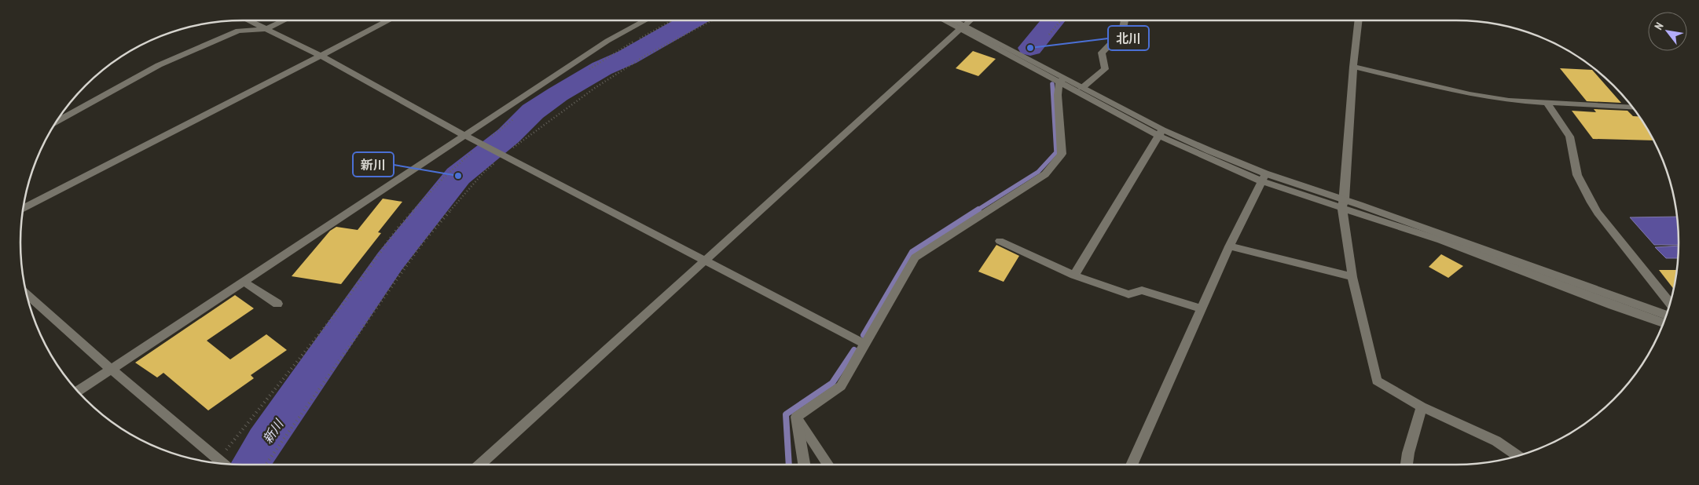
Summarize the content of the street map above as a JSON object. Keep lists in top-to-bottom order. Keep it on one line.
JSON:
{"water":["新川"],"places":["北川","新川"],"north":"top left"}
